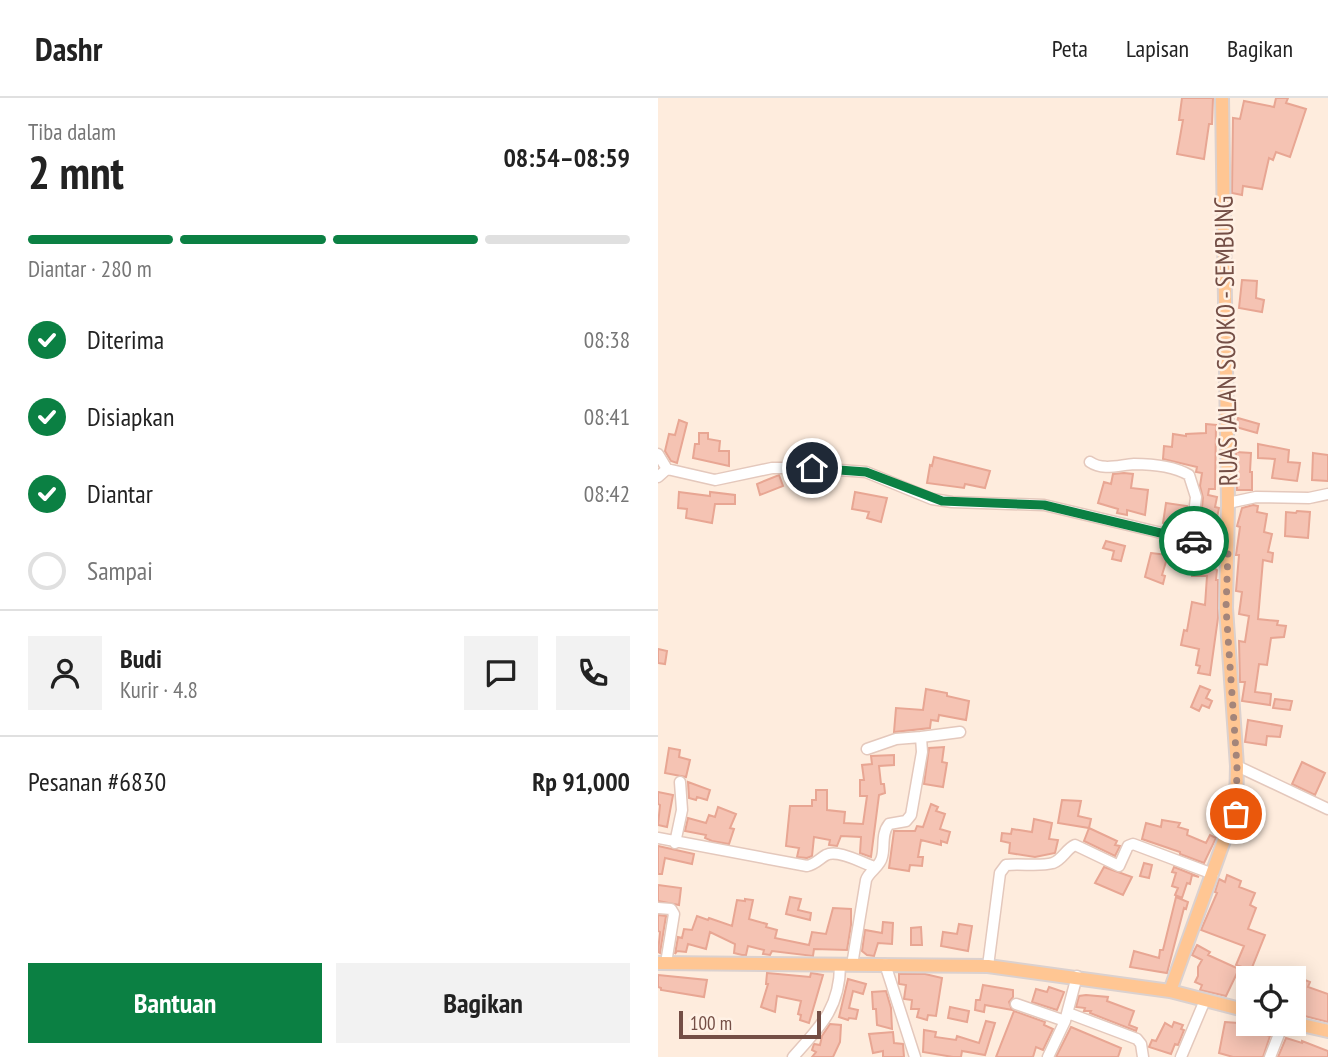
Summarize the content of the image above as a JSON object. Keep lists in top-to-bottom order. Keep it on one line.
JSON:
{"streets":{"main road":["RUAS JALAN SOOKO - SEMBUNG"]},"scale_bar":"100 m","page":{"header":"Dashr","nav":["Peta","Lapisan","Bagikan"],"heading":["2 mnt","Tiba dalam","08:54–08:59"],"panel":["Budi","Kurir · 4.8","Pesanan #6830","Rp 91,000"],"bar":"Diantar · 280 m","list":[["Diterima","08:38"],["Disiapkan","08:41"],["Diantar","08:42"],"Sampai"],"buttons":["Bantuan","Bagikan"],"scale":"100 m"}}
